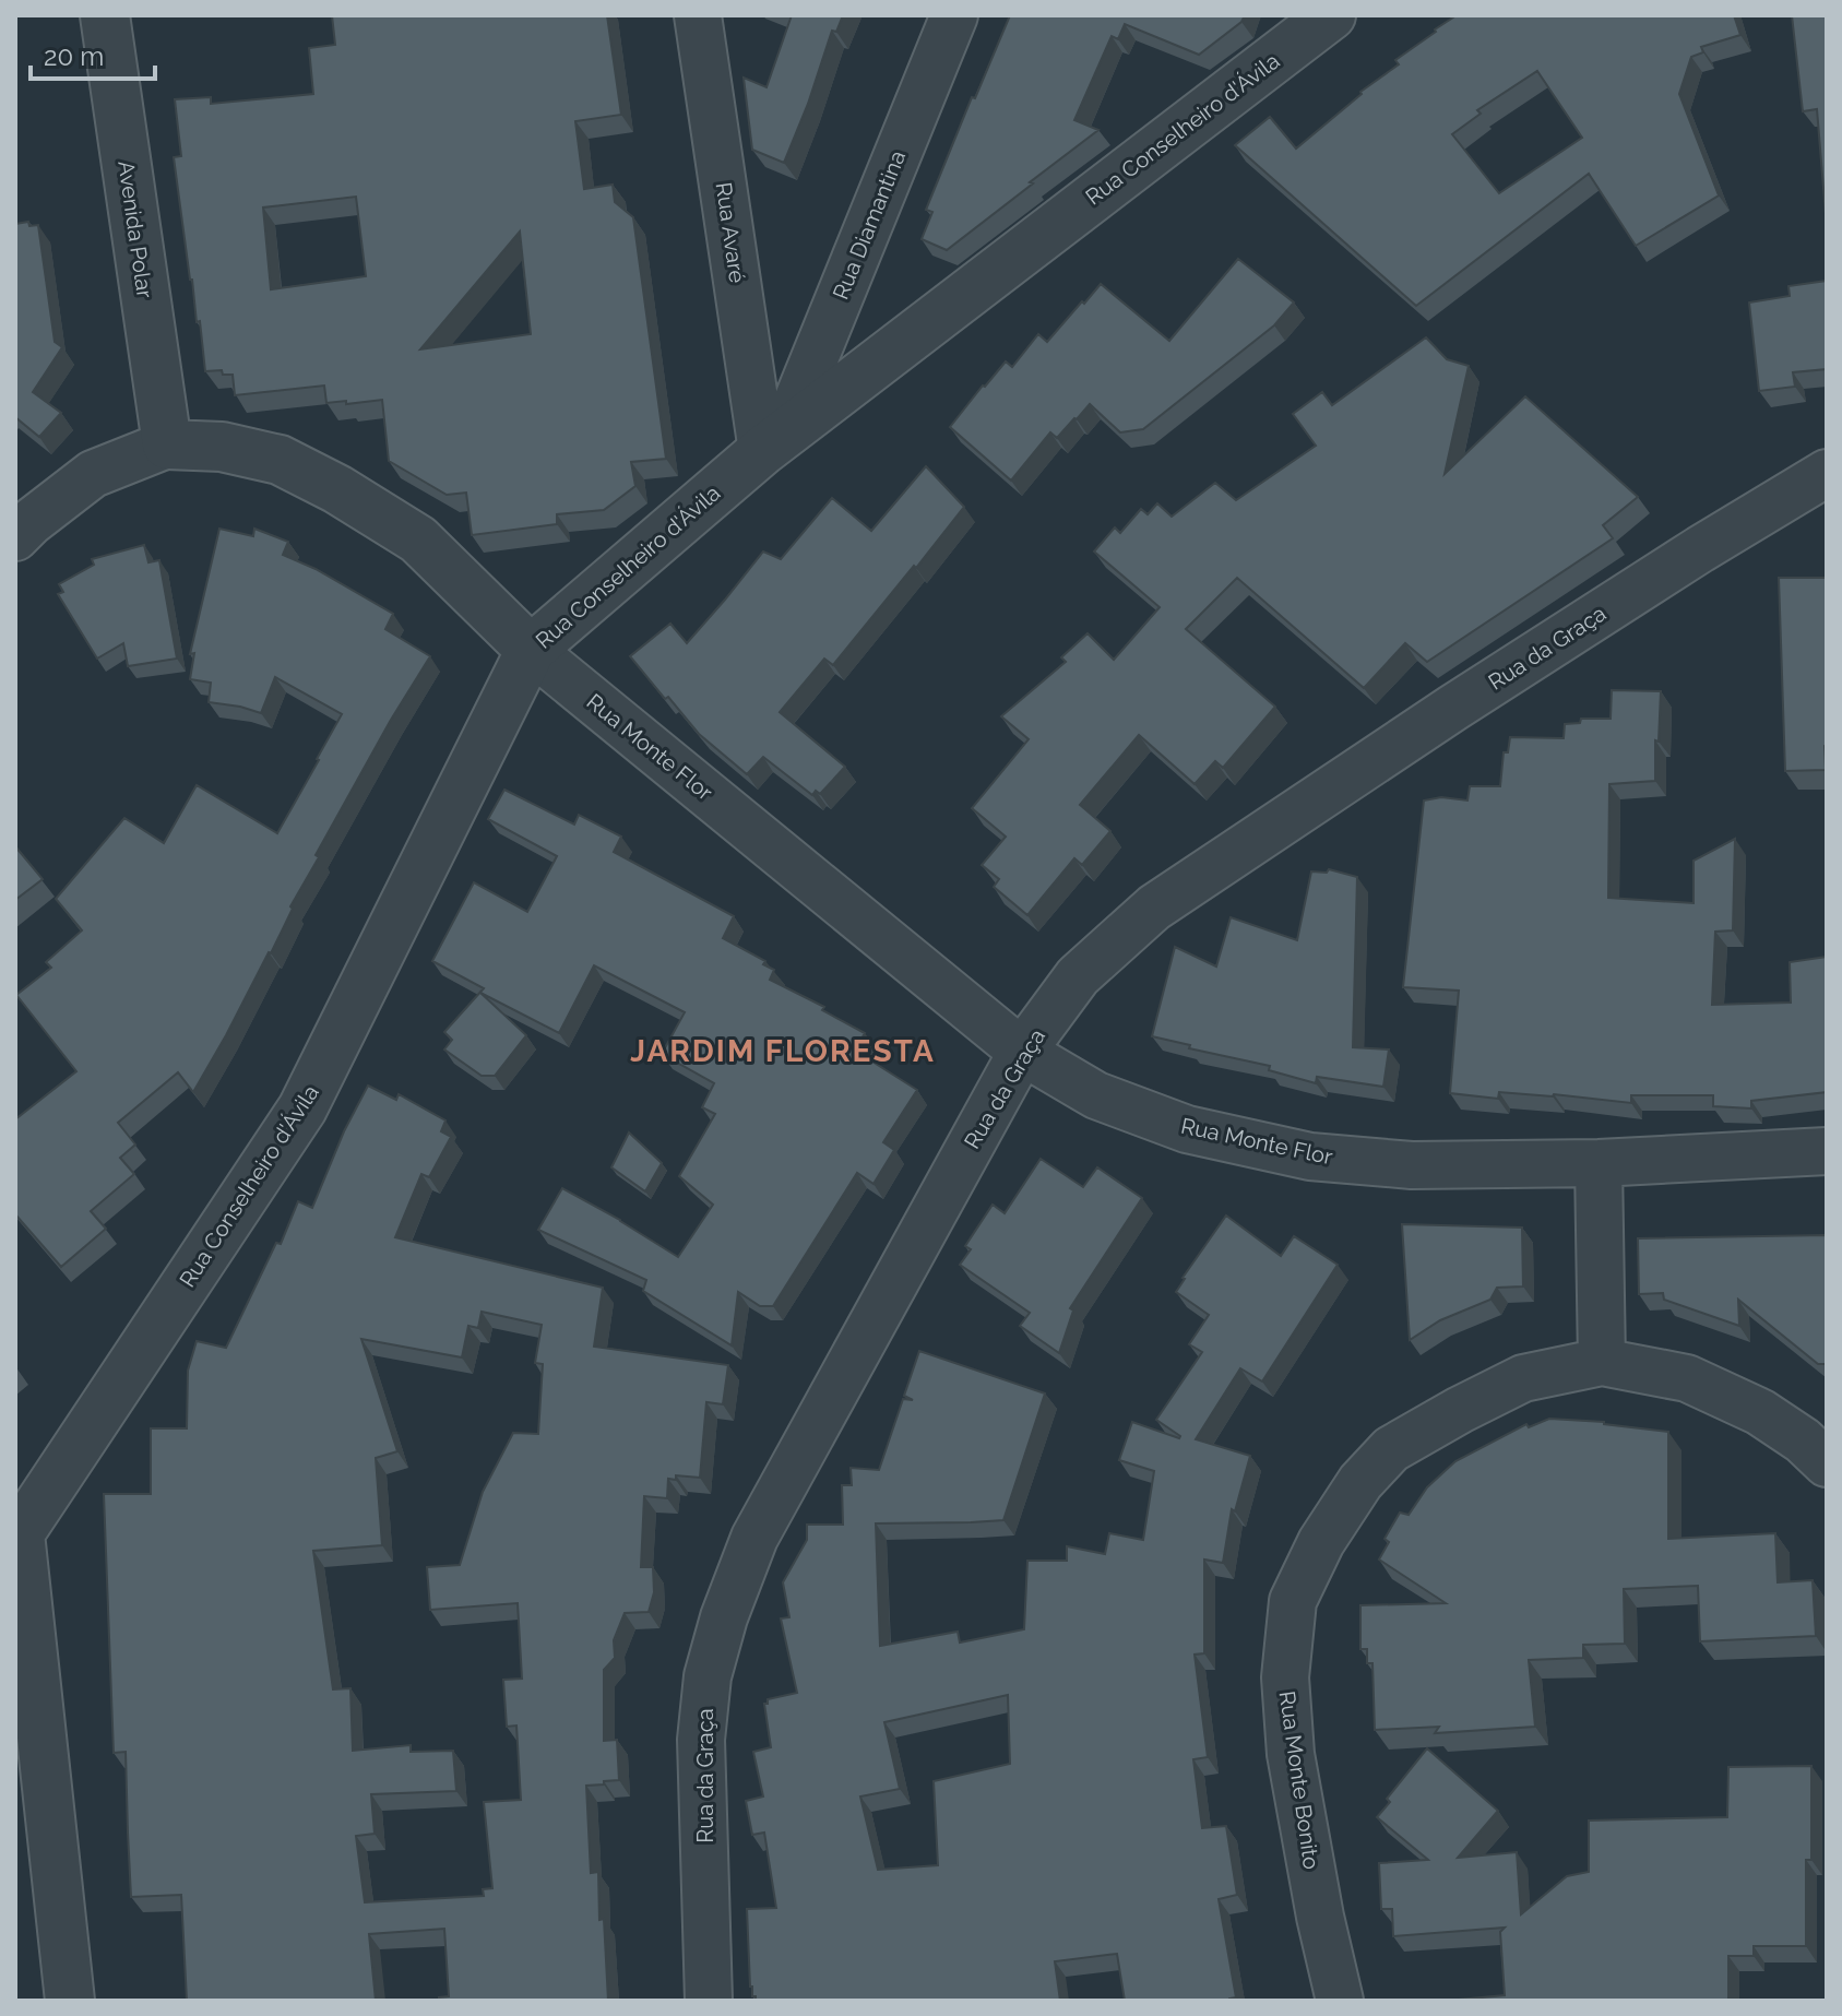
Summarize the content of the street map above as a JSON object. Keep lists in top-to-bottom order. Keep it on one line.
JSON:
{"streets":{"street":["Rua Conselheiro d'Ávila","Rua Diamantina","Avenida Polar","Rua Avaré","Rua da Graça","Rua Monte Flor","Rua Monte Bonito"]},"crossings":[["Rua Conselheiro d'Ávila","Rua Diamantina"],["Rua Conselheiro d'Ávila","Rua Avaré"],["Rua Conselheiro d'Ávila","Rua Monte Flor"],["Rua Diamantina","Rua Avaré"],["Rua da Graça","Rua Monte Flor"]],"districts":["JARDIM FLORESTA"],"scale_bar":"20 m"}
